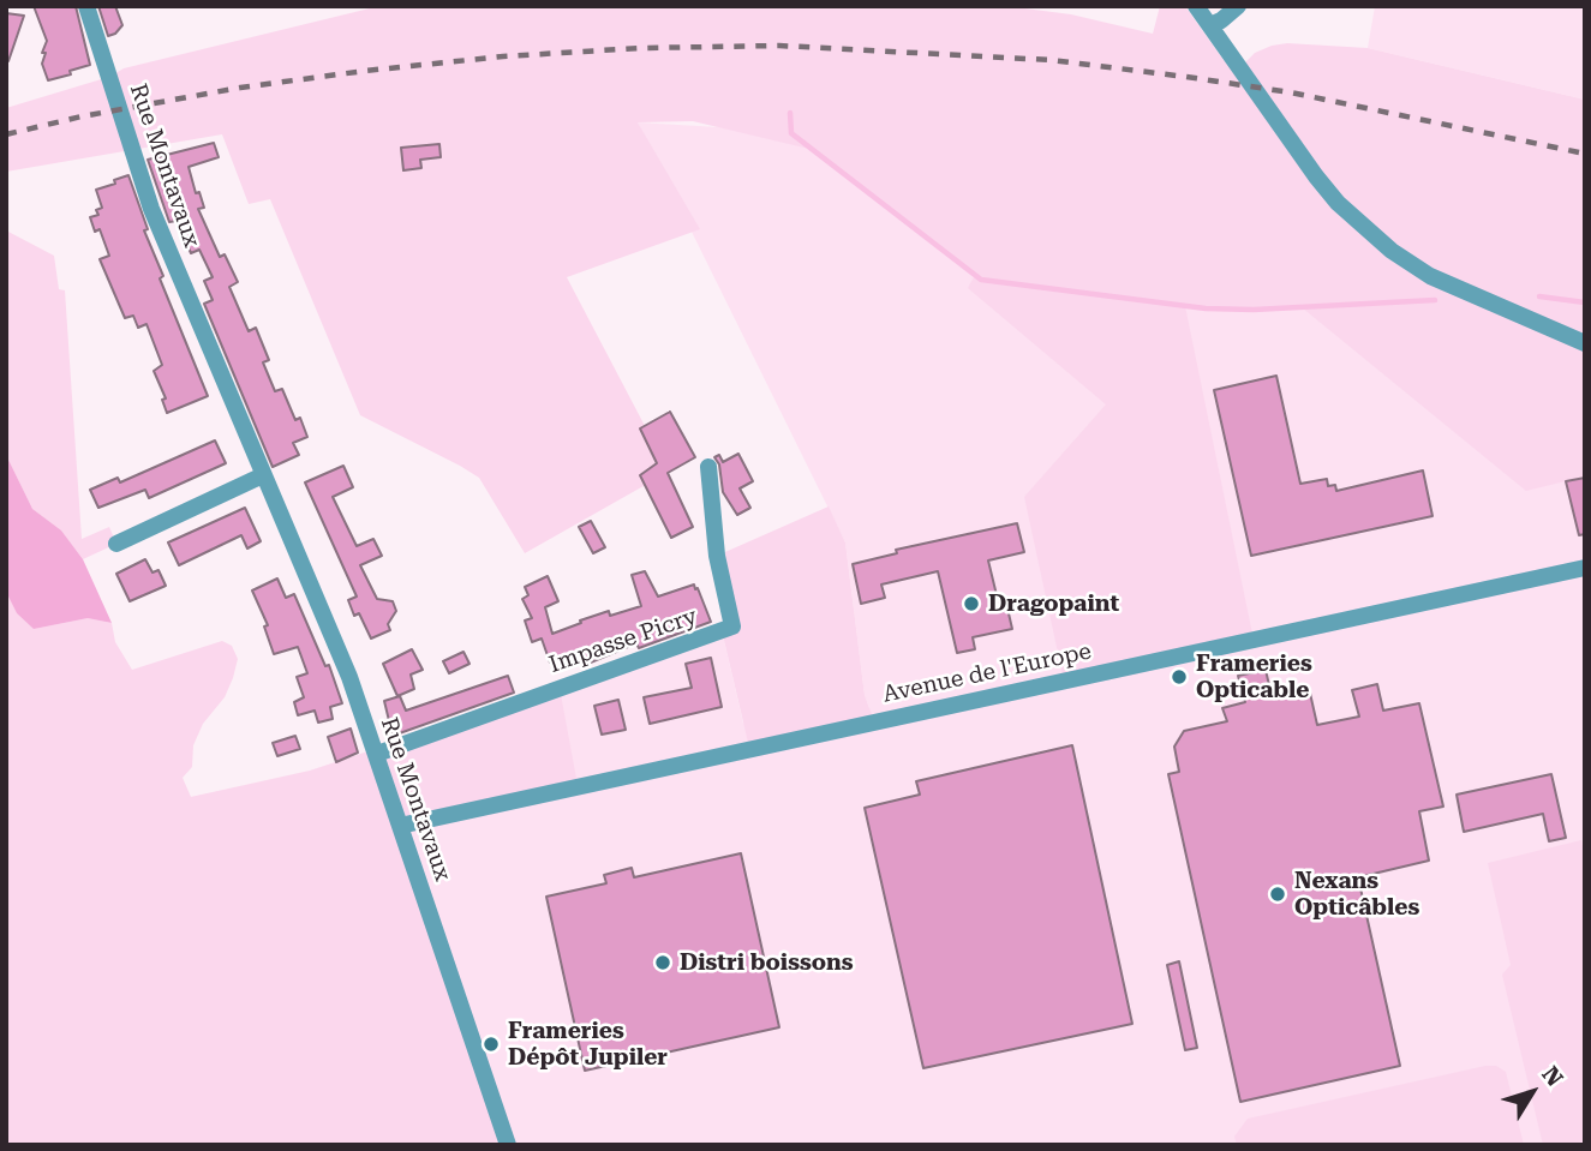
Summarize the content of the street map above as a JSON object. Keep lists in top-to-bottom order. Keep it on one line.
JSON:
{"streets":{"street":["Rue Montavaux","Impasse Picry","Avenue de l'Europe"]},"crossings":[["Rue Montavaux","Impasse Picry"],["Rue Montavaux","Avenue de l'Europe"]],"places":["Dragopaint","Frameries Opticable","Nexans Opticâbles","Distri boissons","Frameries Dépôt Jupiler"],"north":"top right"}
